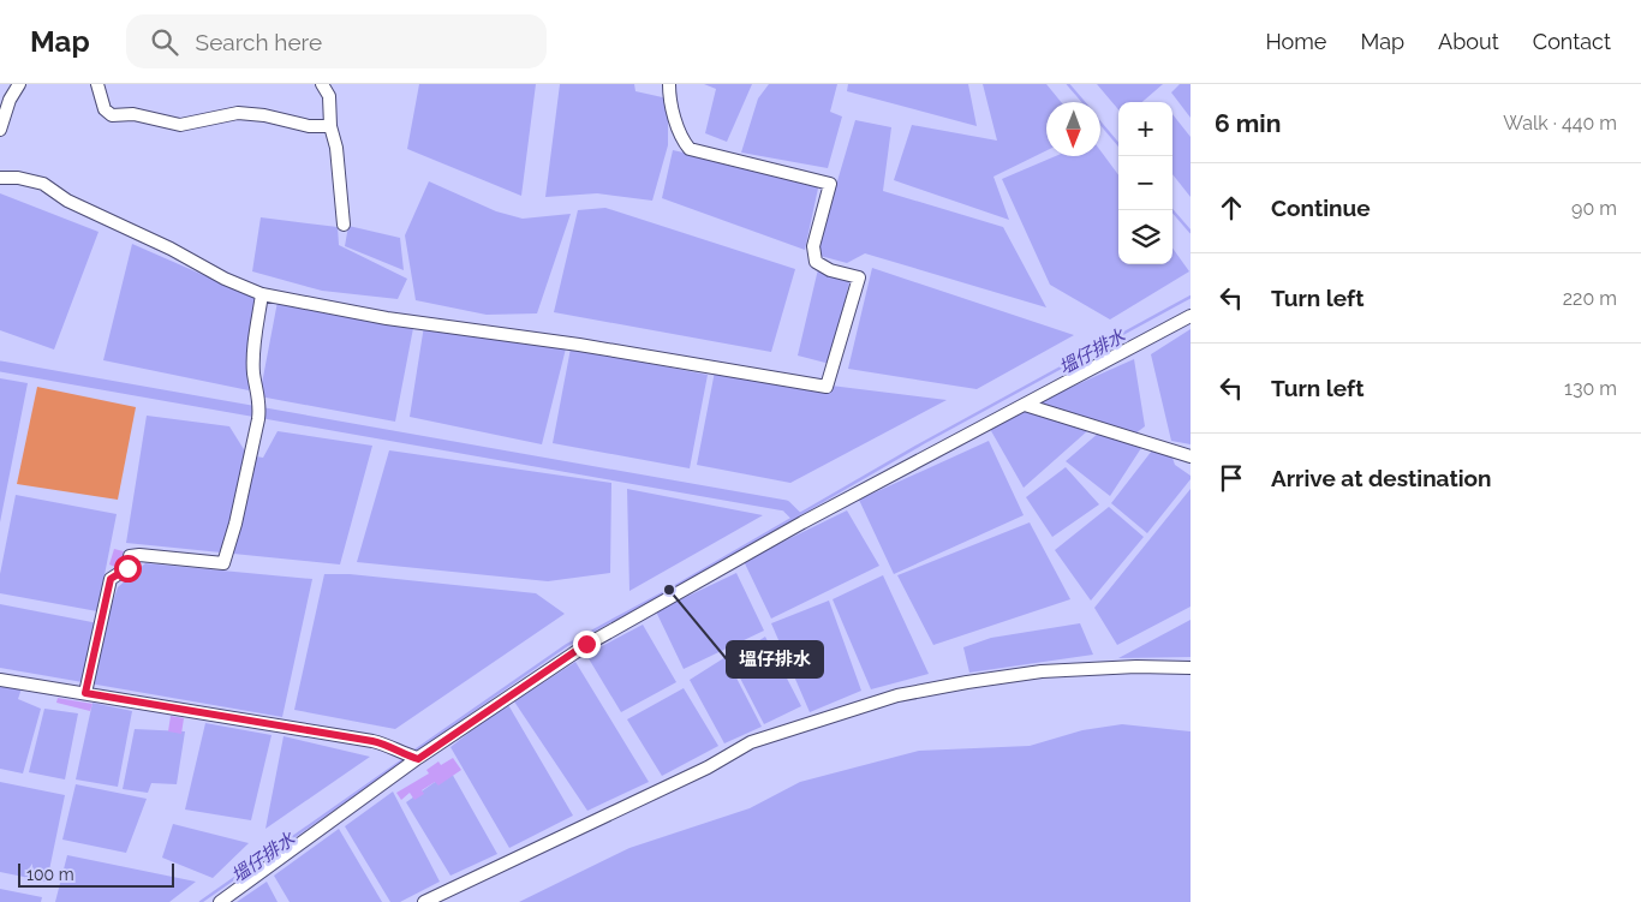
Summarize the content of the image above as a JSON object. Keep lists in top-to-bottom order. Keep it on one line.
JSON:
{"water":["塭仔排水"],"places":["塭仔排水"],"scale_bar":"100 m","north":"bottom","page":{"header":"Map","search":"Search here","nav":["Home","Map","About","Contact"],"heading":["6 min","Walk · 440 m"],"map_buttons":["+","−"],"list":[["Continue","90 m"],["Turn left","220 m"],["Turn left","130 m"],"Arrive at destination"],"scale":"100 m"}}
